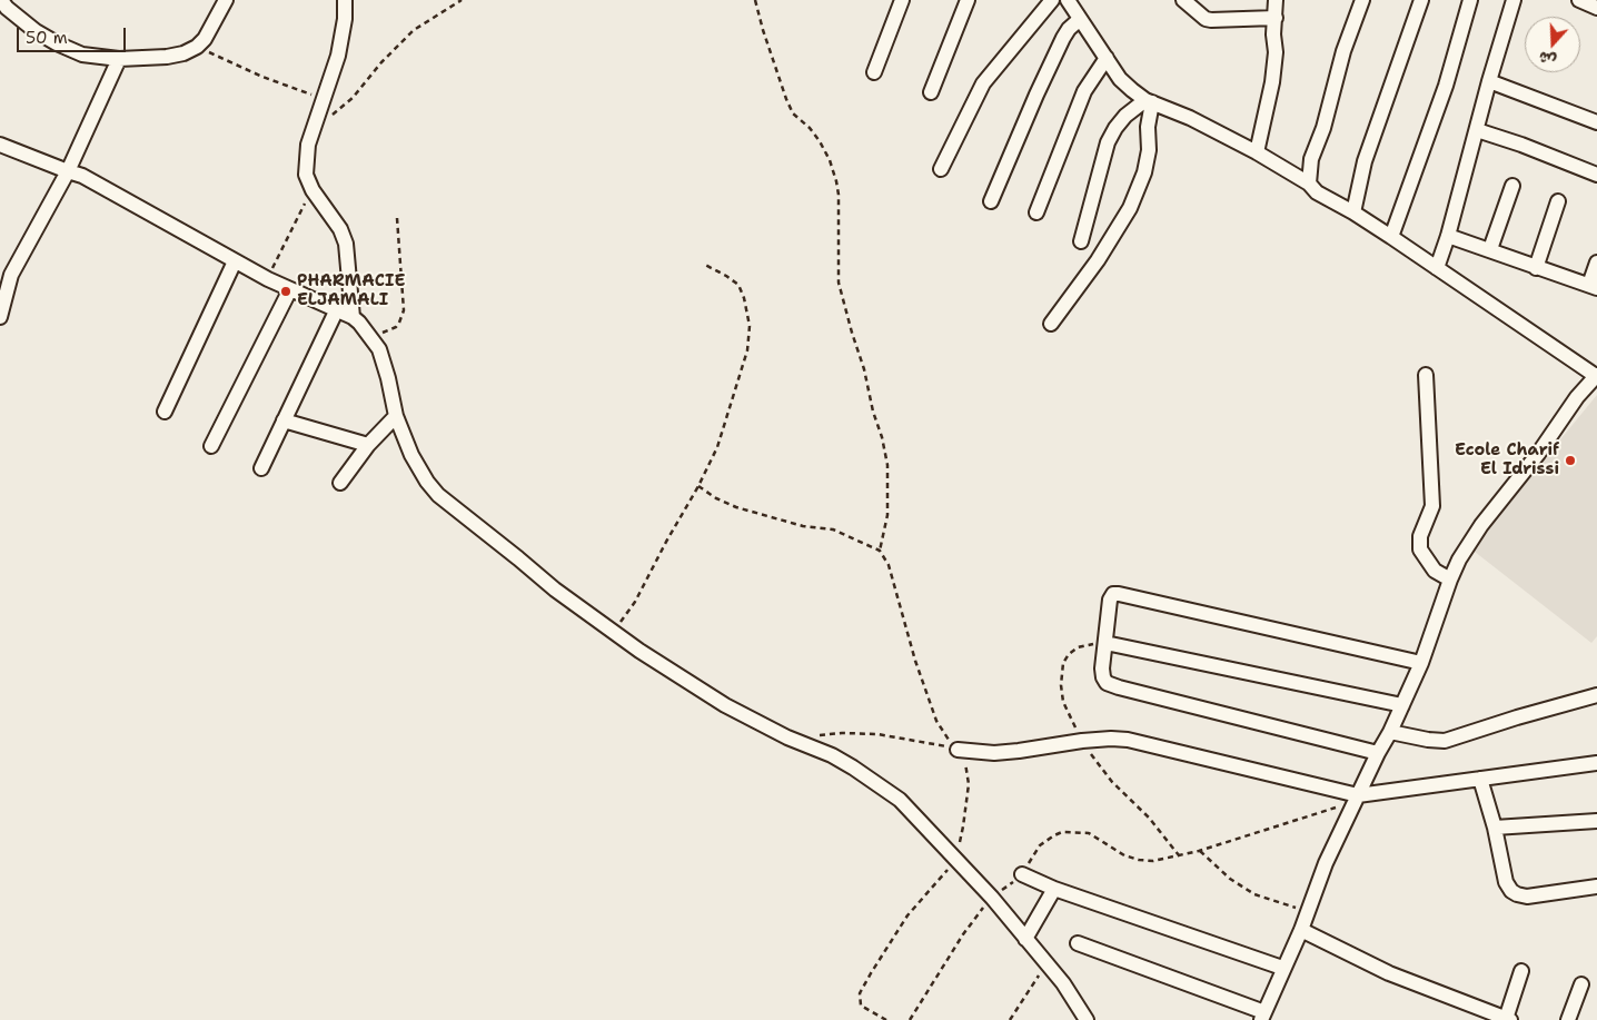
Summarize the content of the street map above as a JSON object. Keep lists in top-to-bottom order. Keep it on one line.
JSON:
{"places":["PHARMACIE ELJAMALI","Ecole Charif El Idrissi"],"scale_bar":"50 m","north":"bottom"}
